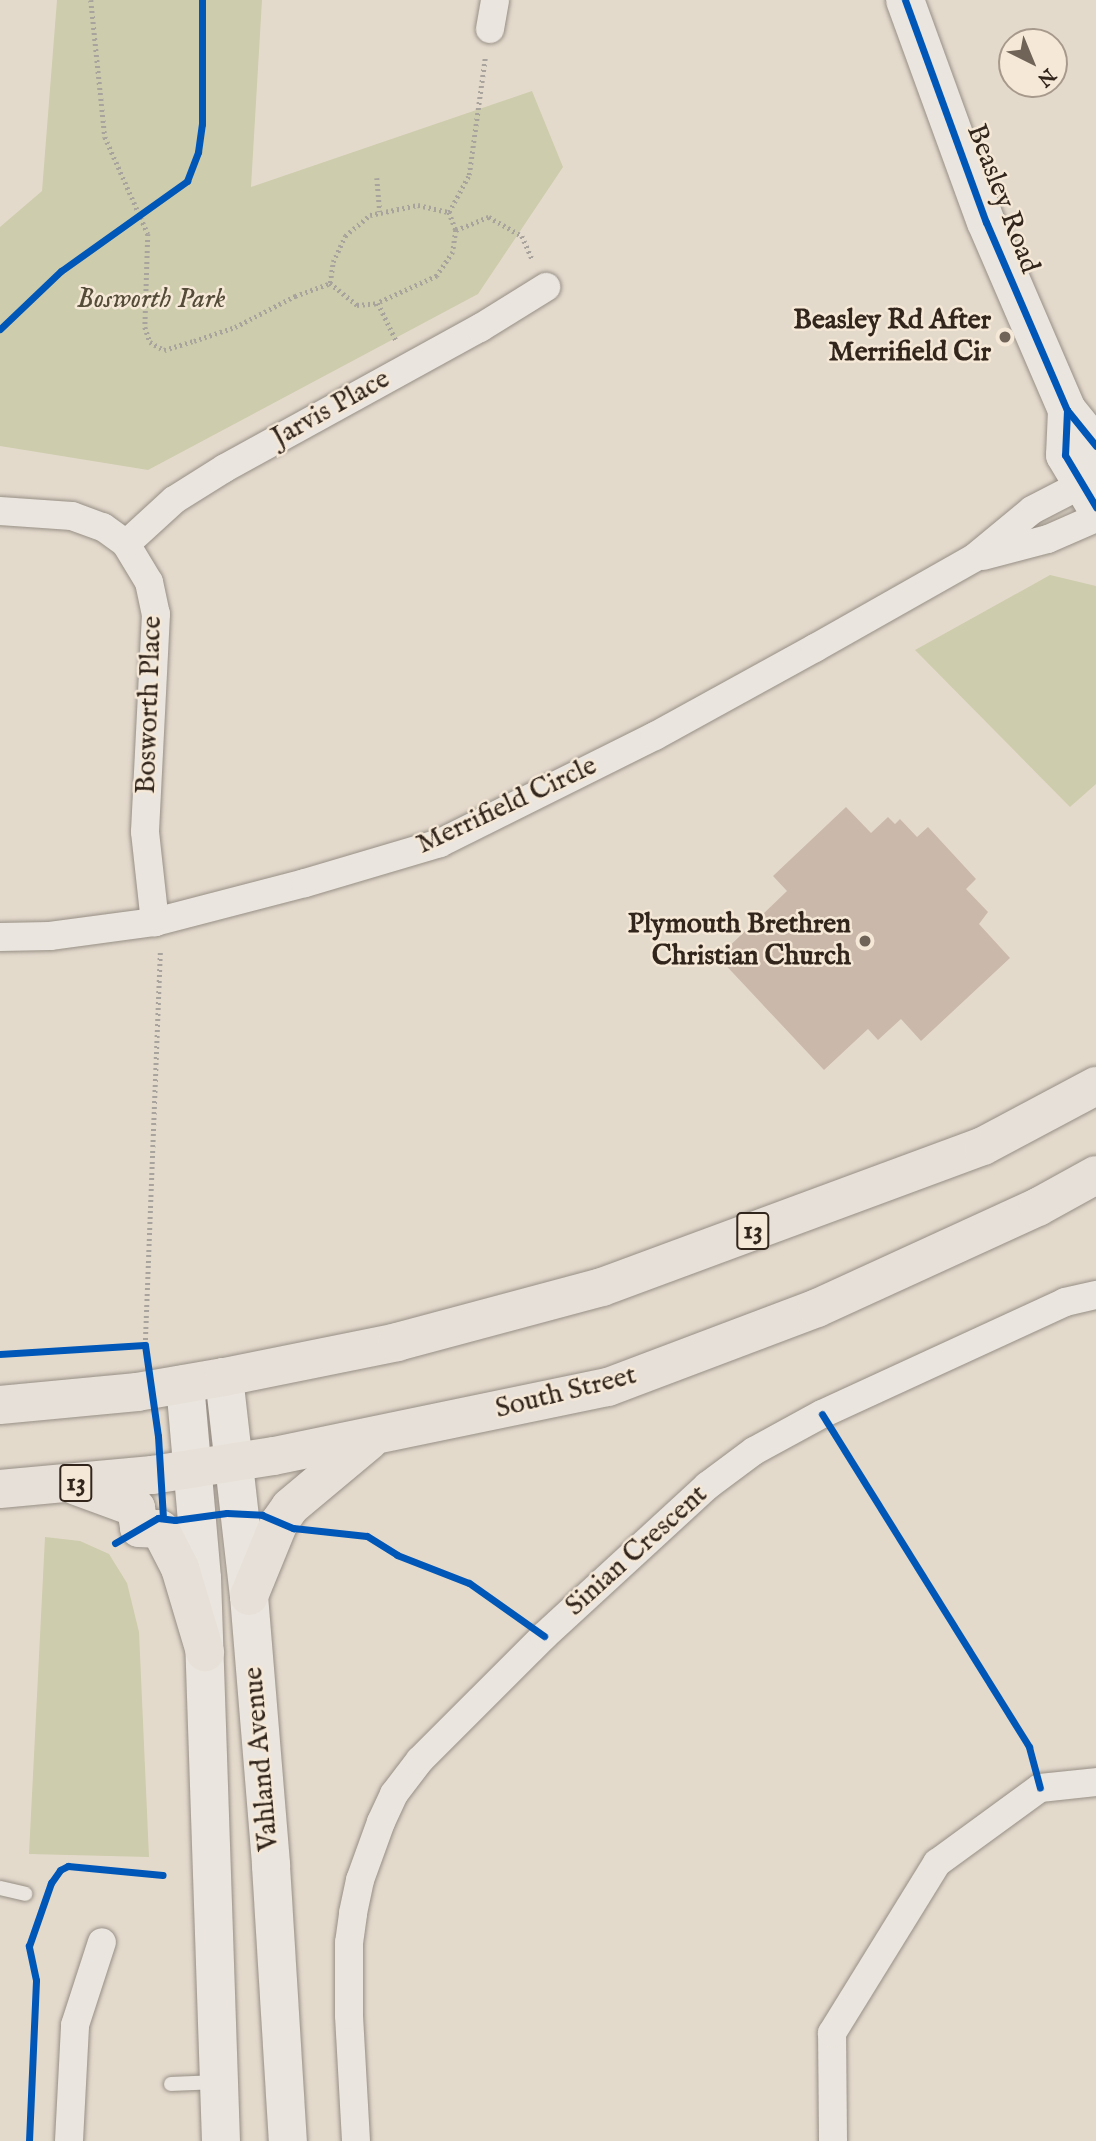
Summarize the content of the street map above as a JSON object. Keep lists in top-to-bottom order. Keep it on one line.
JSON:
{"streets":{"highway":["13","South Street"],"main road":["Beasley Road","Vahland Avenue"],"street":["Jarvis Place","Bosworth Place","Merrifield Circle","Sinian Crescent"]},"crossings":[["Beasley Road","Merrifield Circle"],["Jarvis Place","Bosworth Place"],["Bosworth Place","Merrifield Circle"],["13","Vahland Avenue"],["South Street","Vahland Avenue"]],"parks":["Bosworth Park"],"places":["Beasley Rd After Merrifield Cir","Plymouth Brethren Christian Church"],"north":"bottom right"}
